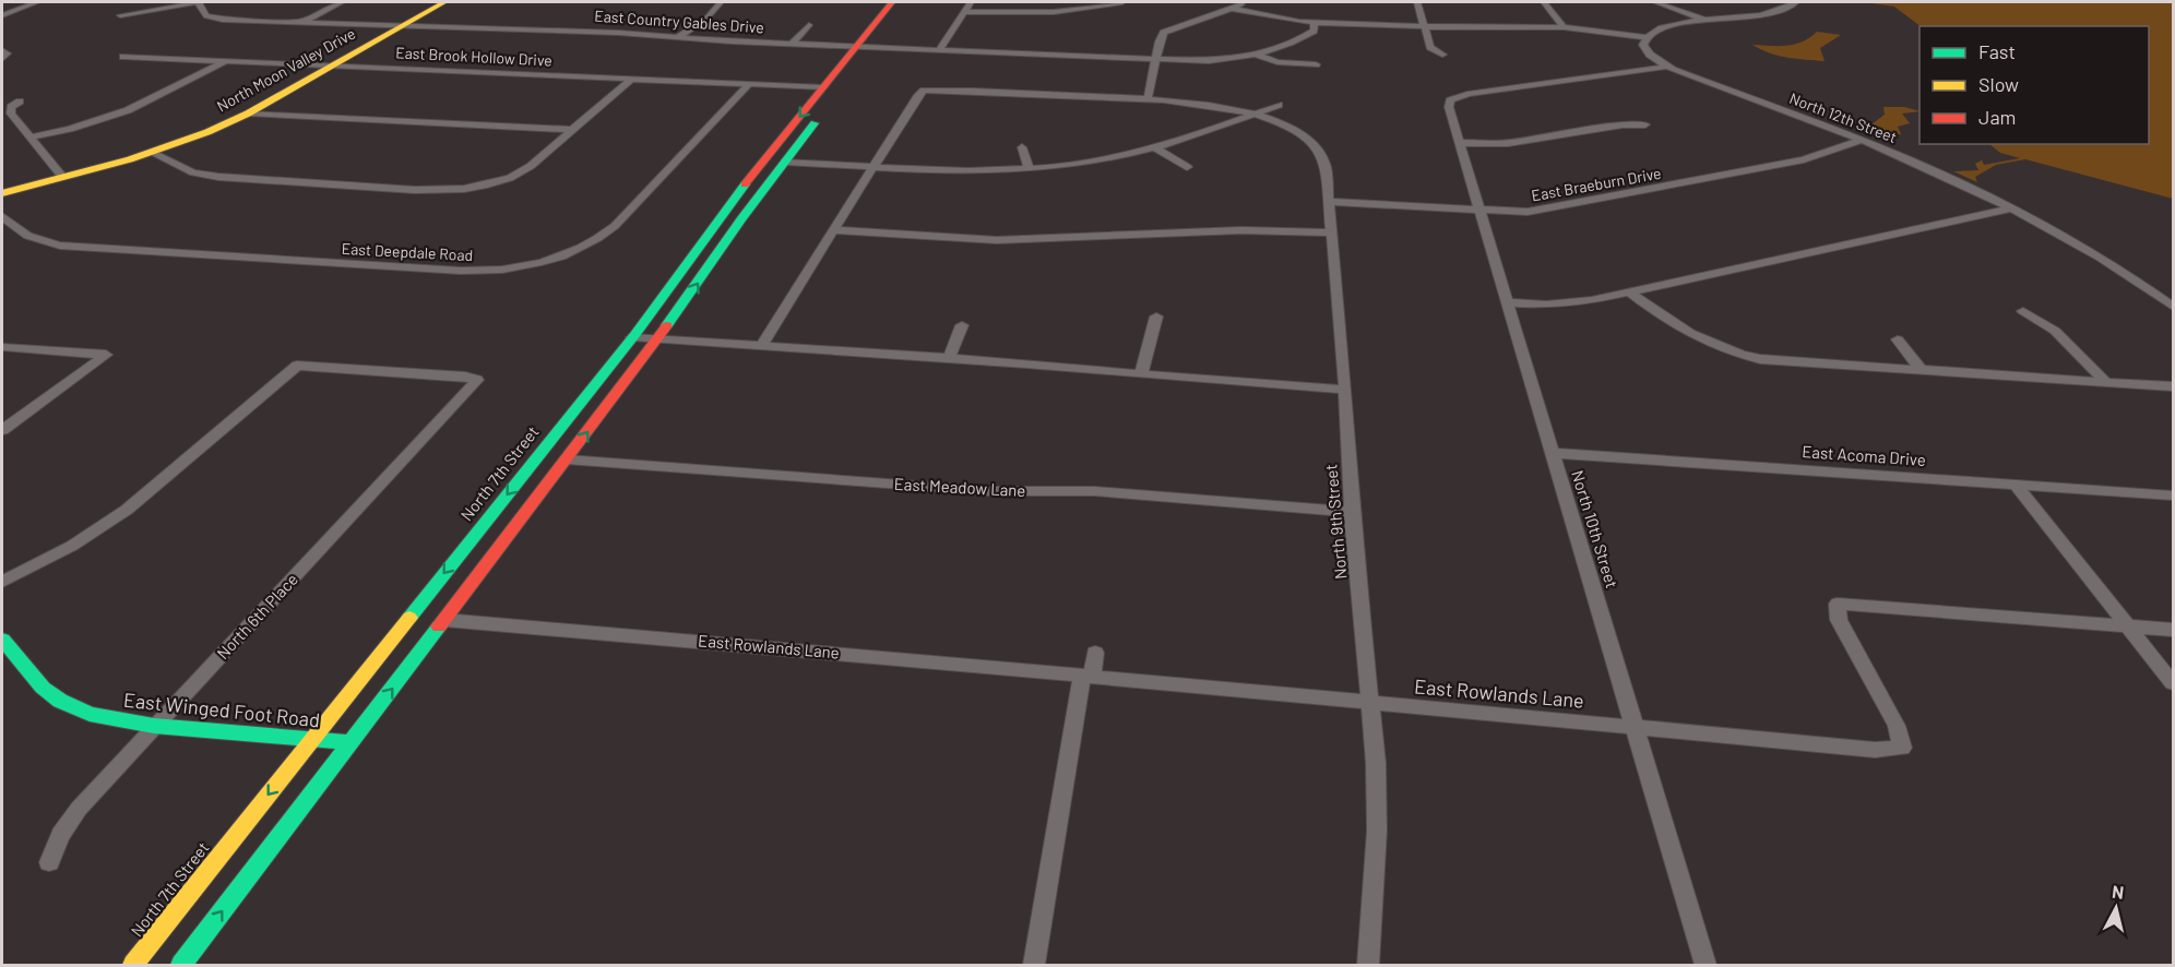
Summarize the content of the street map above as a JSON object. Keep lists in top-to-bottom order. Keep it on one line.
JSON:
{"streets":{"main road":["North Moon Valley Drive","North 7th Street","East Winged Foot Road"],"street":["East Country Gables Drive","East Brook Hollow Drive","North 12th Street","East Braeburn Drive","East Deepdale Road","East Acoma Drive","East Meadow Lane","North 9th Street","North 10th Street","North 6th Place","East Rowlands Lane"]},"crossings":[["East Country Gables Drive","North Moon Valley Drive"],["East Country Gables Drive","North 7th Street"],["East Brook Hollow Drive","North Moon Valley Drive"],["East Brook Hollow Drive","East Deepdale Road"],["East Brook Hollow Drive","North 7th Street"],["North 12th Street","East Braeburn Drive"],["North 12th Street","North 10th Street"],["East Braeburn Drive","North 9th Street"],["East Braeburn Drive","North 10th Street"],["East Acoma Drive","North 10th Street"],["North 7th Street","East Winged Foot Road"],["East Meadow Lane","North 9th Street"],["North 9th Street","East Rowlands Lane"],["North 10th Street","East Rowlands Lane"],["North 6th Place","East Winged Foot Road"]],"legend":["Fast","Slow","Jam"],"north":"top"}
